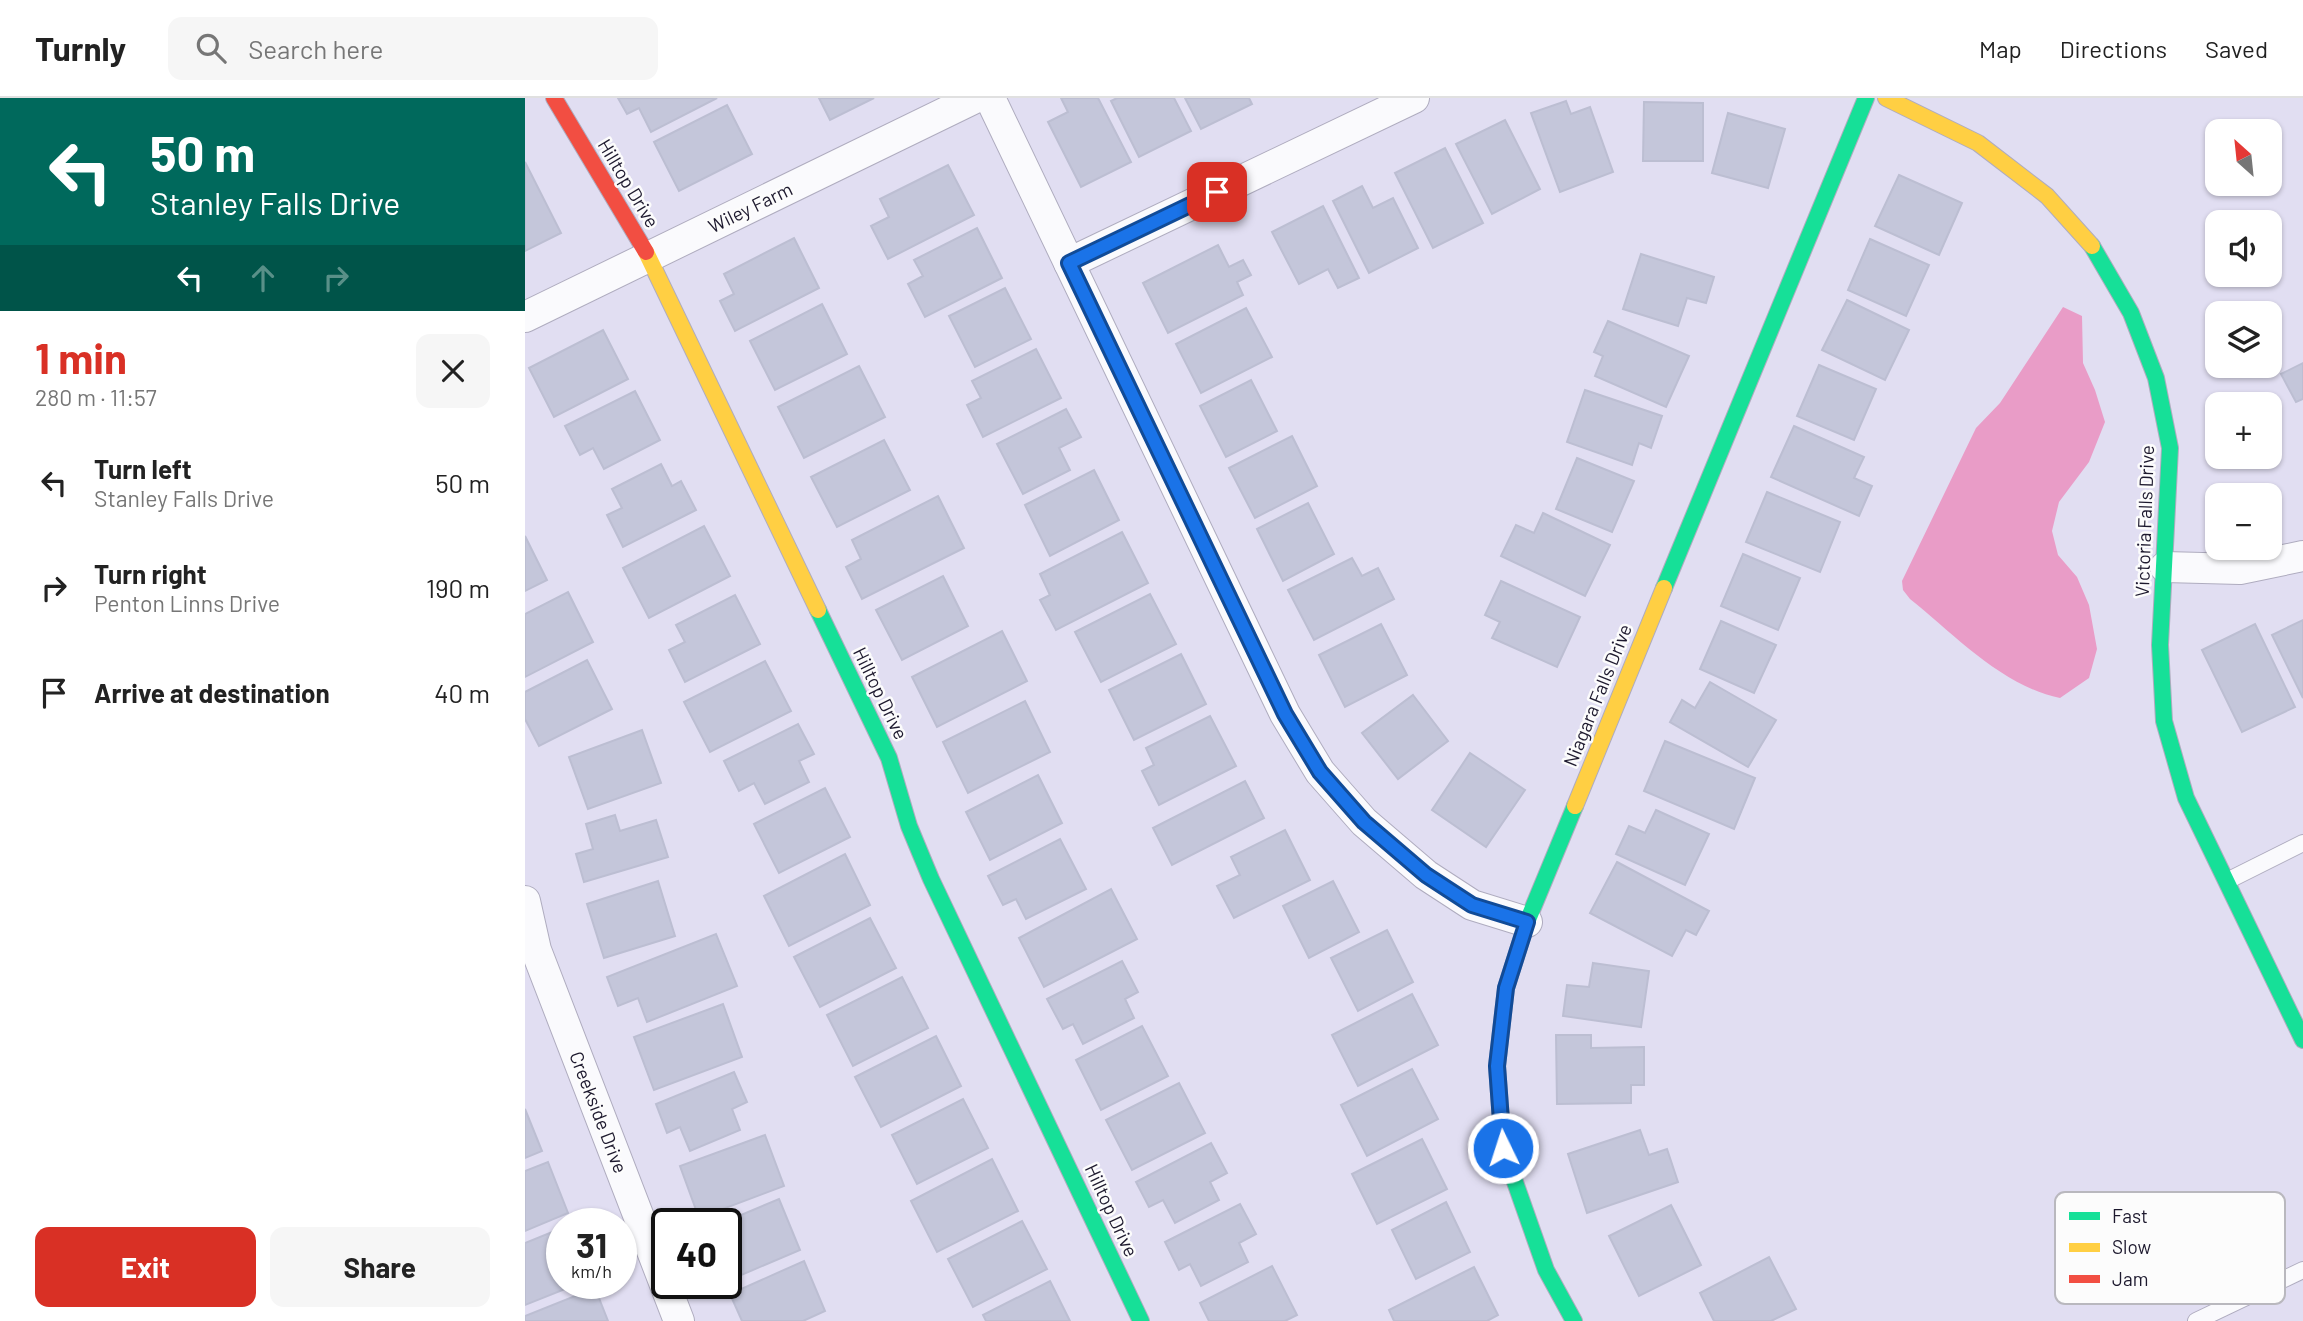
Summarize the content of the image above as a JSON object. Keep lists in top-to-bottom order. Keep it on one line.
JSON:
{"streets":{"street":["Hilltop Drive","Wiley Farm","Victoria Falls Drive","Niagara Falls Drive","Creekside Drive"]},"crossings":[["Hilltop Drive","Wiley Farm"]],"legend":["Fast","Slow","Jam"],"north":"top left","page":{"header":"Turnly","search":"Search here","nav":["Map","Directions","Saved"],"turn":["50 m","Stanley Falls Drive"],"map_buttons":["+","−"],"heading":["1 min","280 m · 11:57"],"list":[{"name":"Turn left","note":"Stanley Falls Drive","value":"50 m"},{"name":"Turn right","note":"Penton Linns Drive","value":"190 m"},{"name":"Arrive at destination","value":"40 m"}],"speed":"31 km/h","limit":"40","buttons":["Exit","Share"]}}
